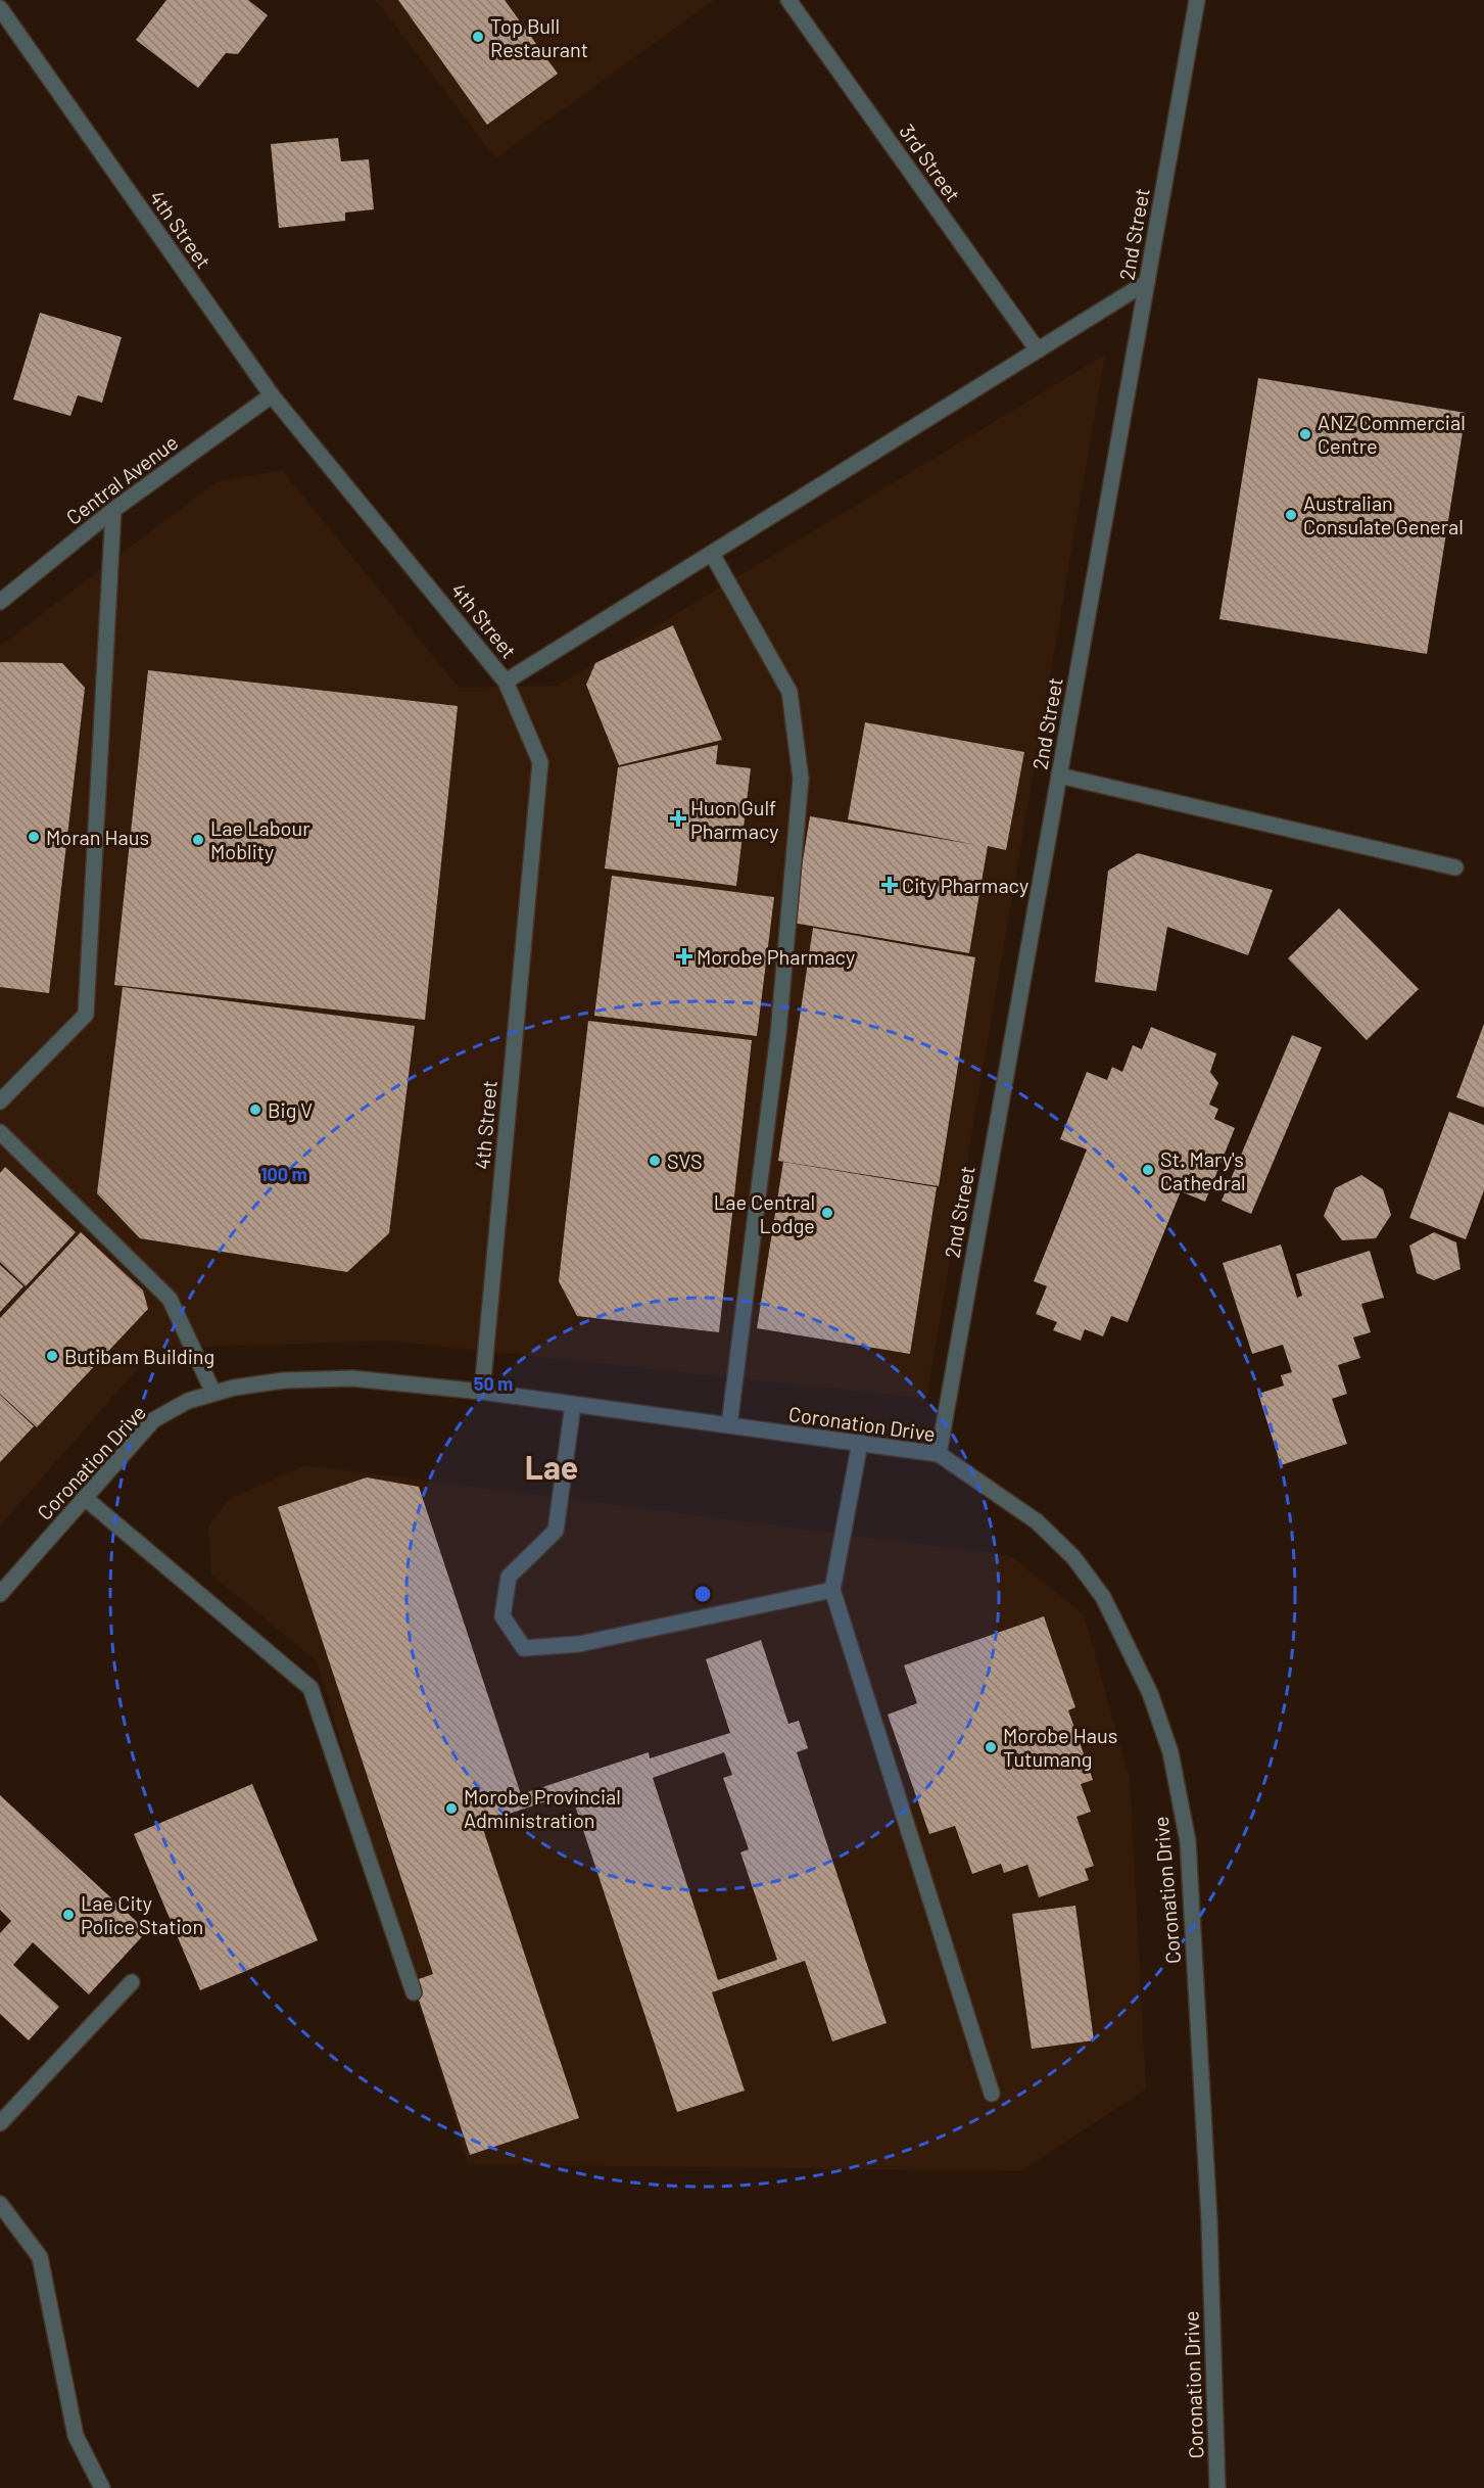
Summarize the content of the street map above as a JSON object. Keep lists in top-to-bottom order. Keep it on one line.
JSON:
{"streets":{"street":["3rd Street","4th Street","2nd Street","Central Avenue","Coronation Drive"]},"crossings":[["4th Street","Central Avenue"],["4th Street","Coronation Drive"],["2nd Street","Coronation Drive"]],"districts":["Lae"],"places":{"other":["Top Bull Restaurant","ANZ Commercial Centre","Australian Consulate General","Moran Haus","Lae Labour Moblity","Big V","SVS","St. Mary's Cathedral","Lae Central Lodge","Butibam Building","Morobe Haus Tutumang","Morobe Provincial Administration","Lae City Police Station"],"health":["Huon Gulf Pharmacy","City Pharmacy","Morobe Pharmacy"]},"rings":["100 m","50 m"]}
